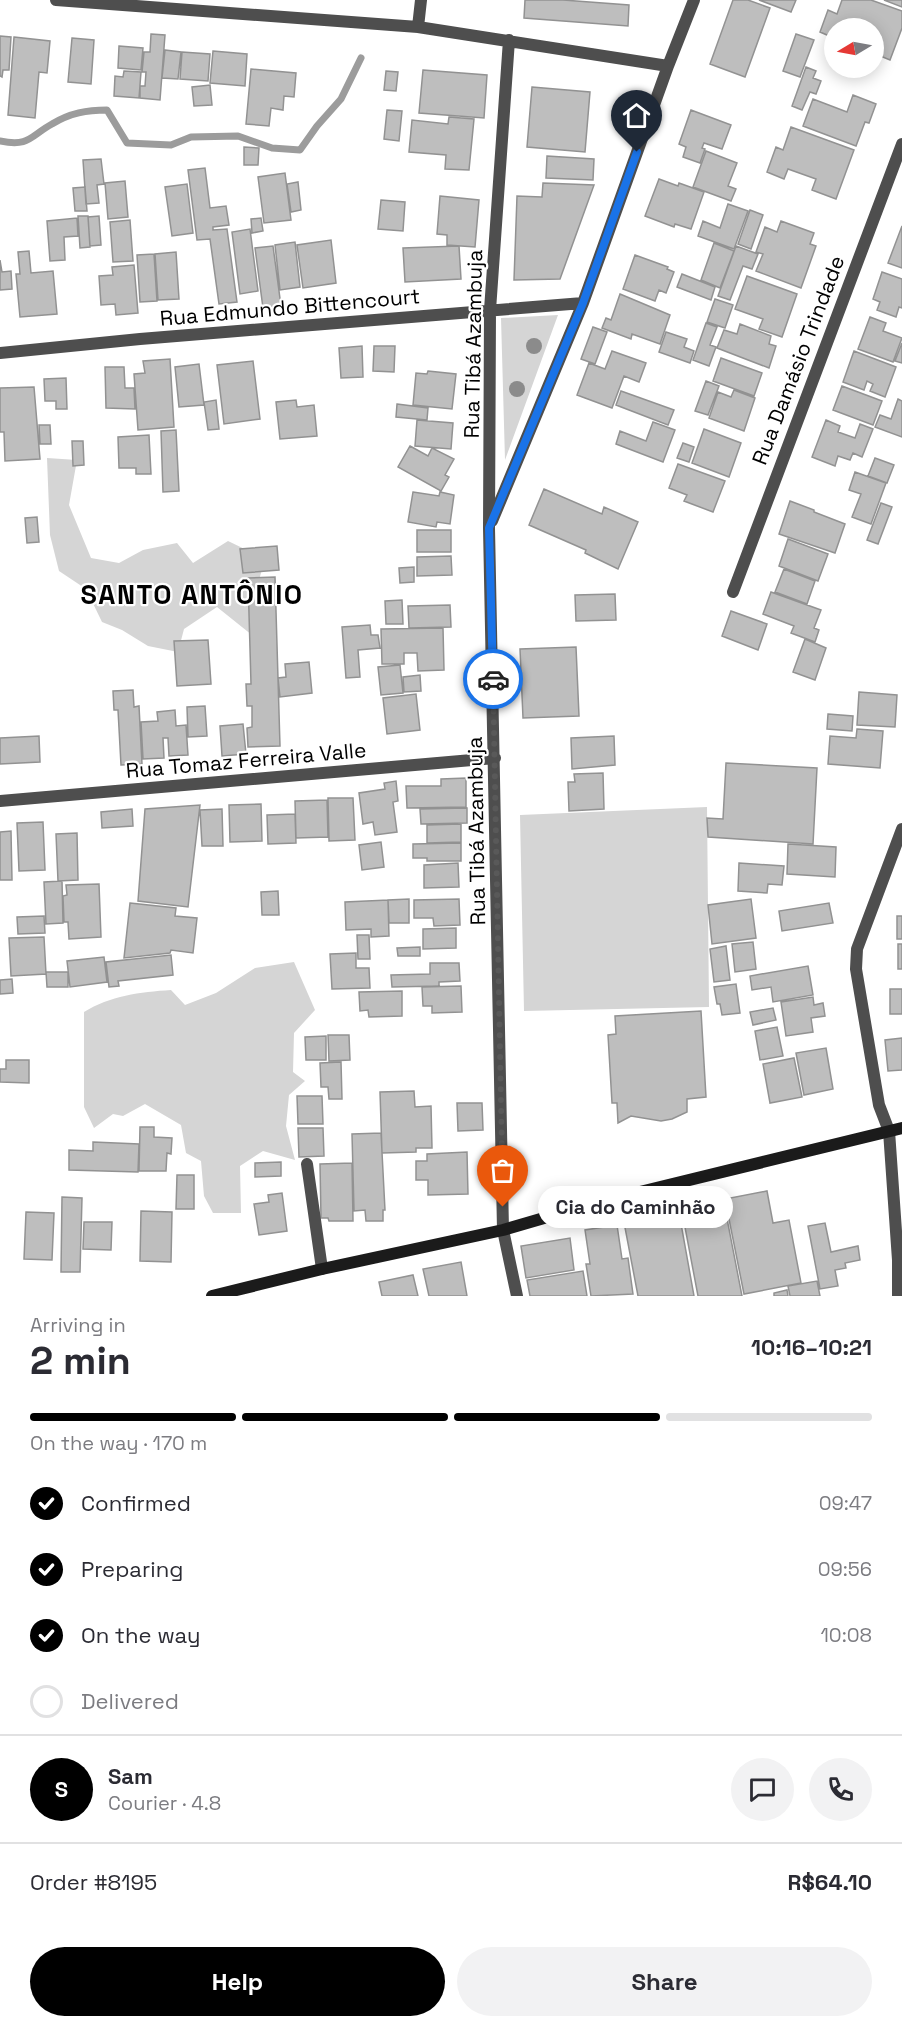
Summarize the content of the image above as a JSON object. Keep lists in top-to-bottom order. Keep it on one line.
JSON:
{"streets":{"street":["Rua Edmundo Bittencourt","Rua Tibá Azambuja","Rua Damásio Trindade","Rua Tomaz Ferreira Valle"]},"crossings":[["Rua Edmundo Bittencourt","Rua Tibá Azambuja"],["Rua Tibá Azambuja","Rua Tomaz Ferreira Valle"]],"districts":["SANTO ANTÔNIO"],"places":["Cia do Caminhão"],"north":"left","page":{"bubble":"Cia do Caminhão","heading":["2 min","Arriving in","10:16–10:21"],"panel":["Sam","Courier · 4.8","Order #8195","R$64.10"],"bar":"On the way · 170 m","list":[["Confirmed","09:47"],["Preparing","09:56"],["On the way","10:08"],"Delivered"],"round":"S","buttons":["Help","Share"]}}
